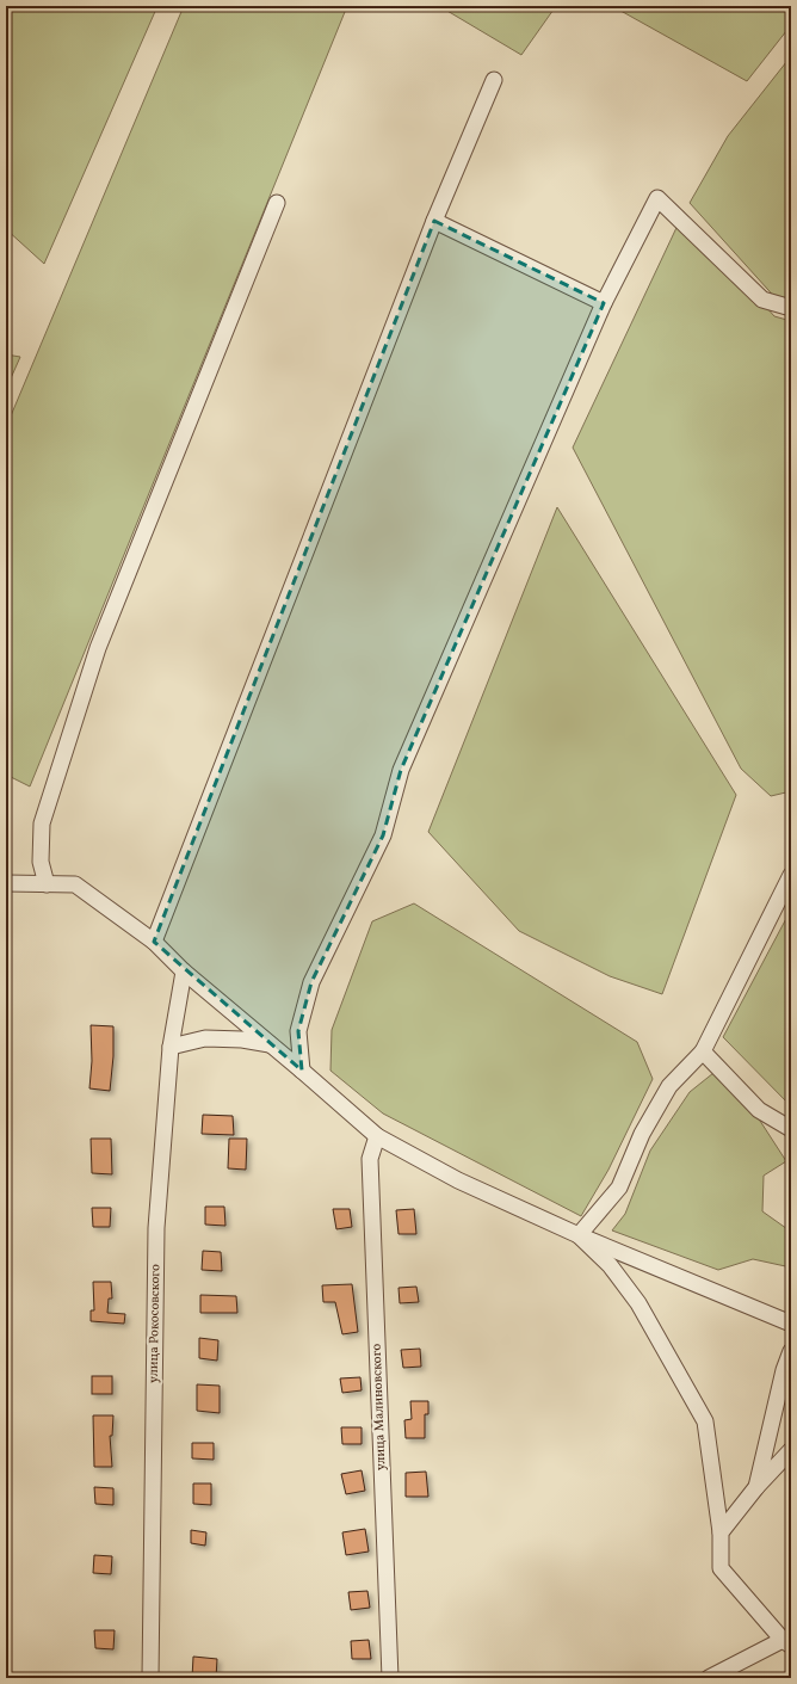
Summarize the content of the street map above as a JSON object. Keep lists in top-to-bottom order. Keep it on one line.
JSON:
{"streets":{"street":["улица Рокосовского","улица Малиновского"]}}
